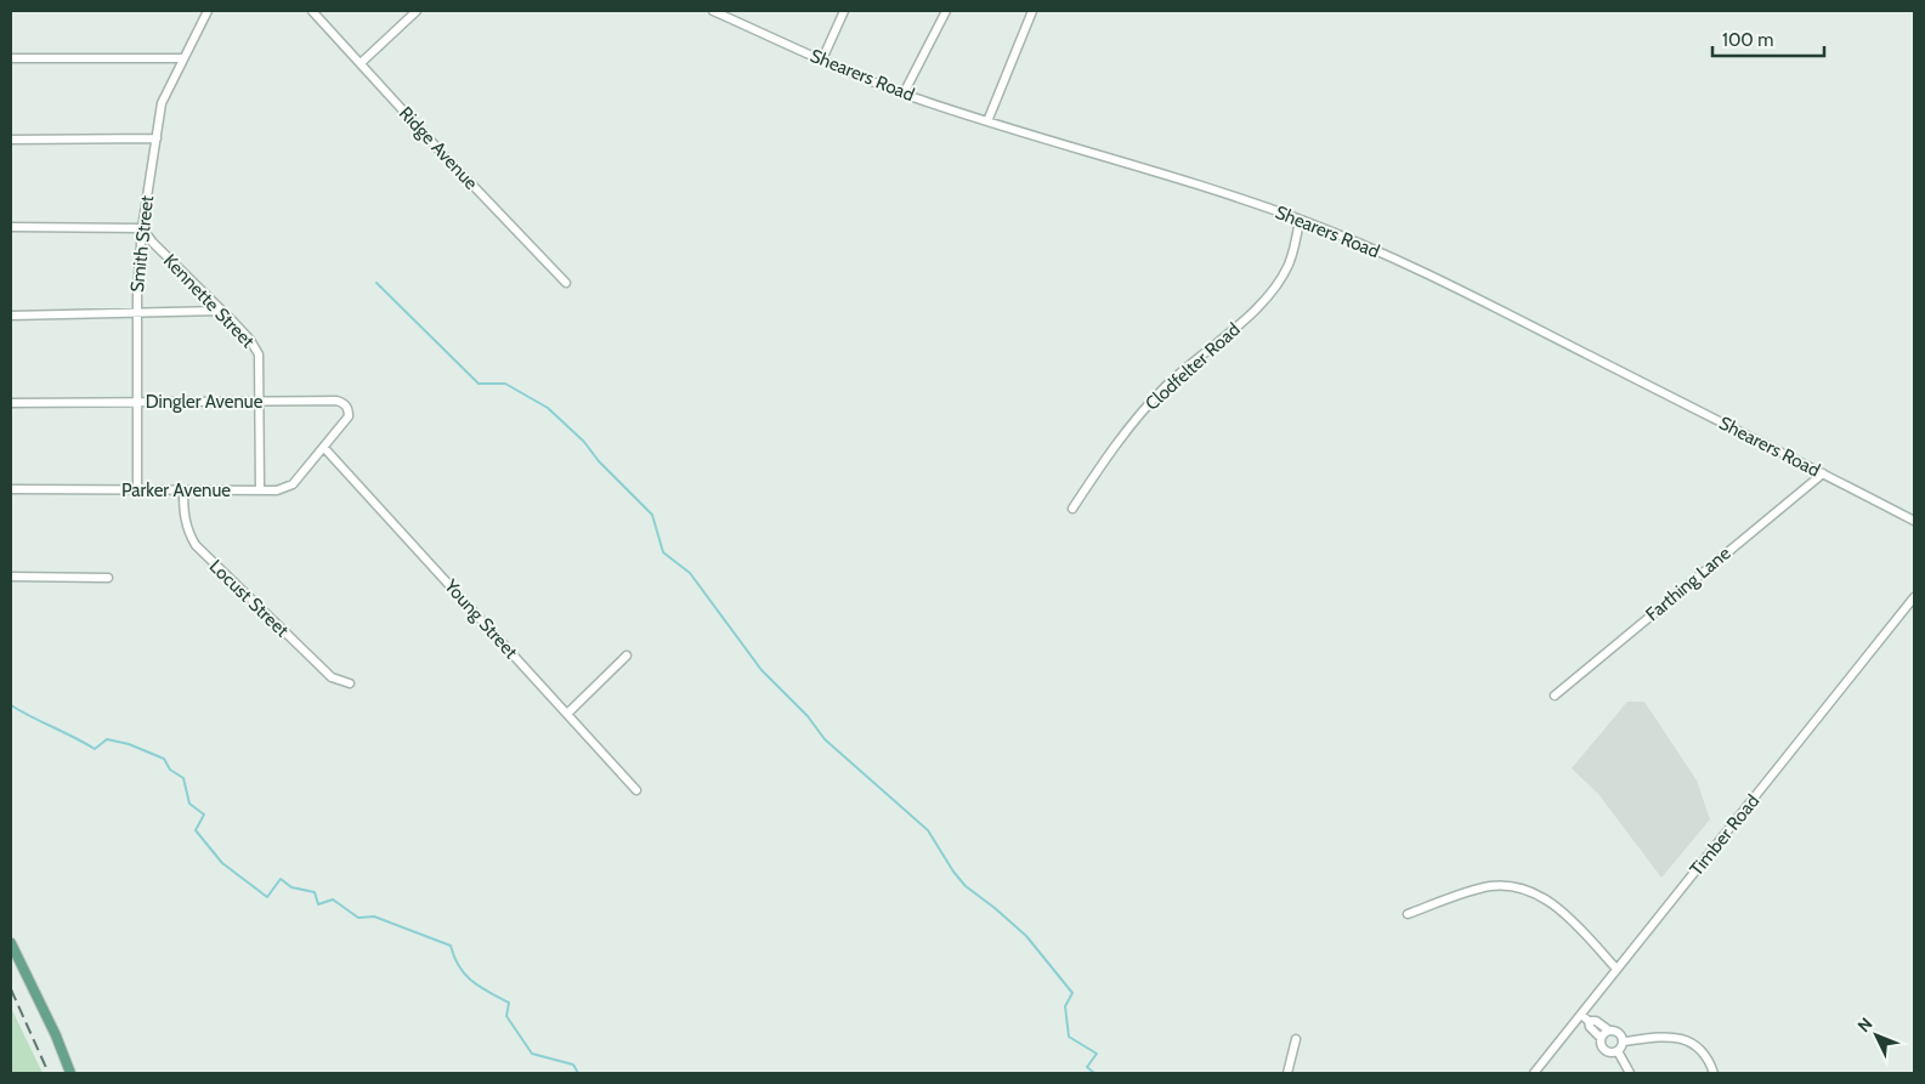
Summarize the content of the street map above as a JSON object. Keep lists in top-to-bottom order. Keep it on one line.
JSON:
{"streets":{"street":["Shearers Road","Ridge Avenue","Smith Street","Kennette Street","Clodfelter Road","Dingler Avenue","Parker Avenue","Farthing Lane","Locust Street","Young Street","Timber Road"]},"crossings":[["Shearers Road","Clodfelter Road"],["Shearers Road","Farthing Lane"],["Smith Street","Kennette Street"],["Smith Street","Dingler Avenue"],["Smith Street","Parker Avenue"],["Kennette Street","Dingler Avenue"],["Kennette Street","Parker Avenue"],["Dingler Avenue","Parker Avenue"],["Dingler Avenue","Young Street"],["Parker Avenue","Locust Street"],["Parker Avenue","Young Street"]],"scale_bar":"100 m","north":"top left"}
